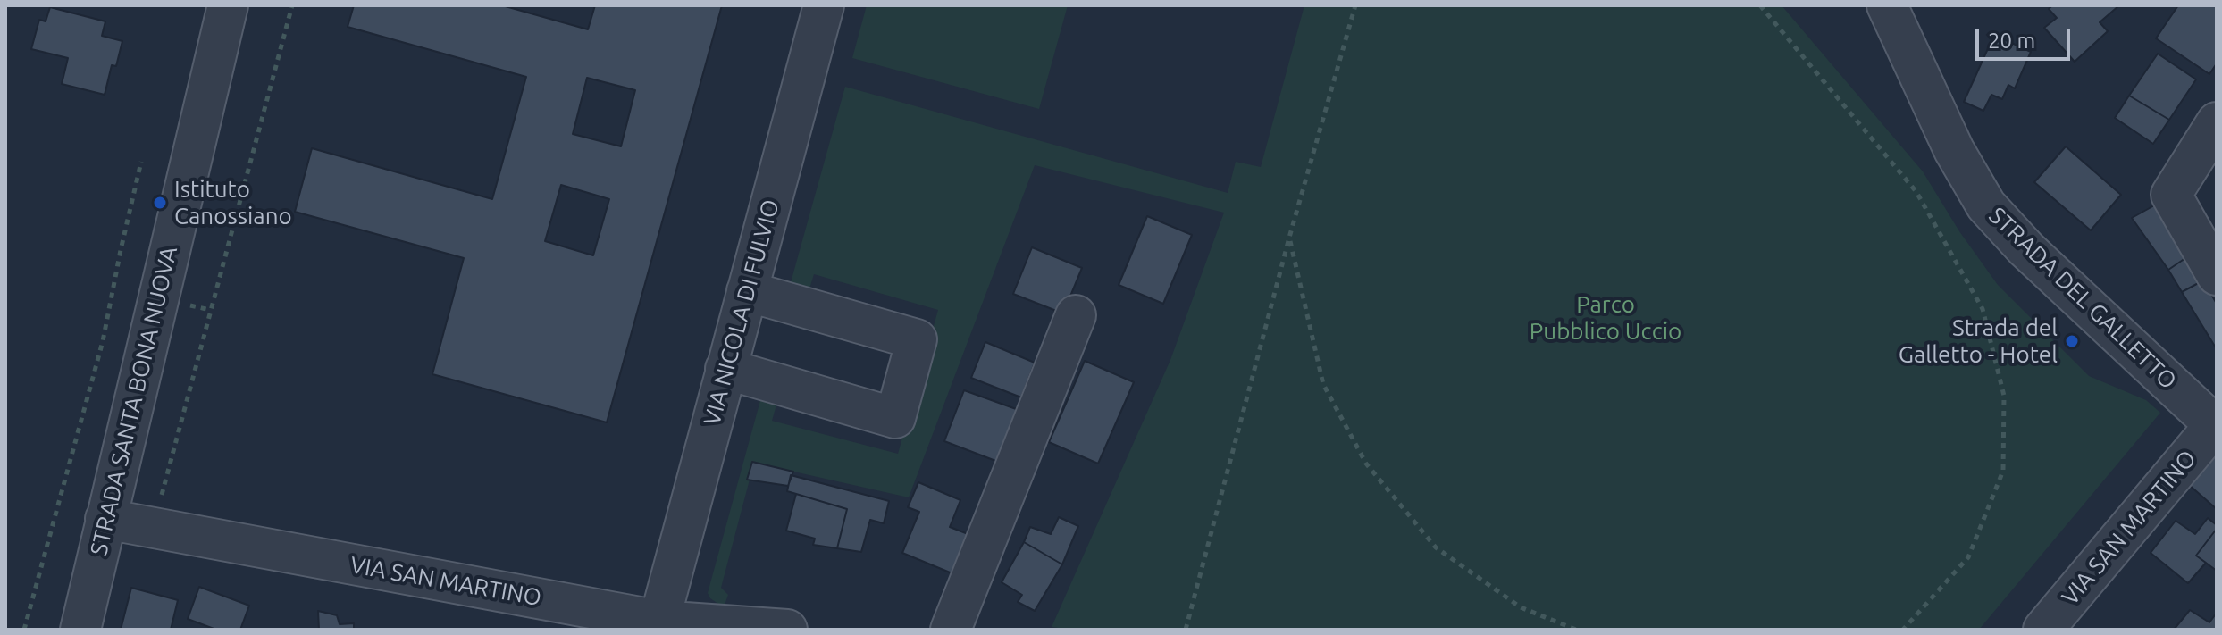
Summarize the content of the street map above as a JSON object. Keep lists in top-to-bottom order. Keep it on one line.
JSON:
{"streets":{"street":["STRADA DEL GALLETTO","VIA NICOLA DI FULVIO","STRADA SANTA BONA NUOVA","VIA SAN MARTINO"]},"crossings":[["STRADA DEL GALLETTO","VIA SAN MARTINO"],["VIA NICOLA DI FULVIO","VIA SAN MARTINO"],["STRADA SANTA BONA NUOVA","VIA SAN MARTINO"]],"parks":["Parco Pubblico Uccio"],"places":["Istituto Canossiano","Strada del Galletto - Hotel"],"scale_bar":"20 m"}
